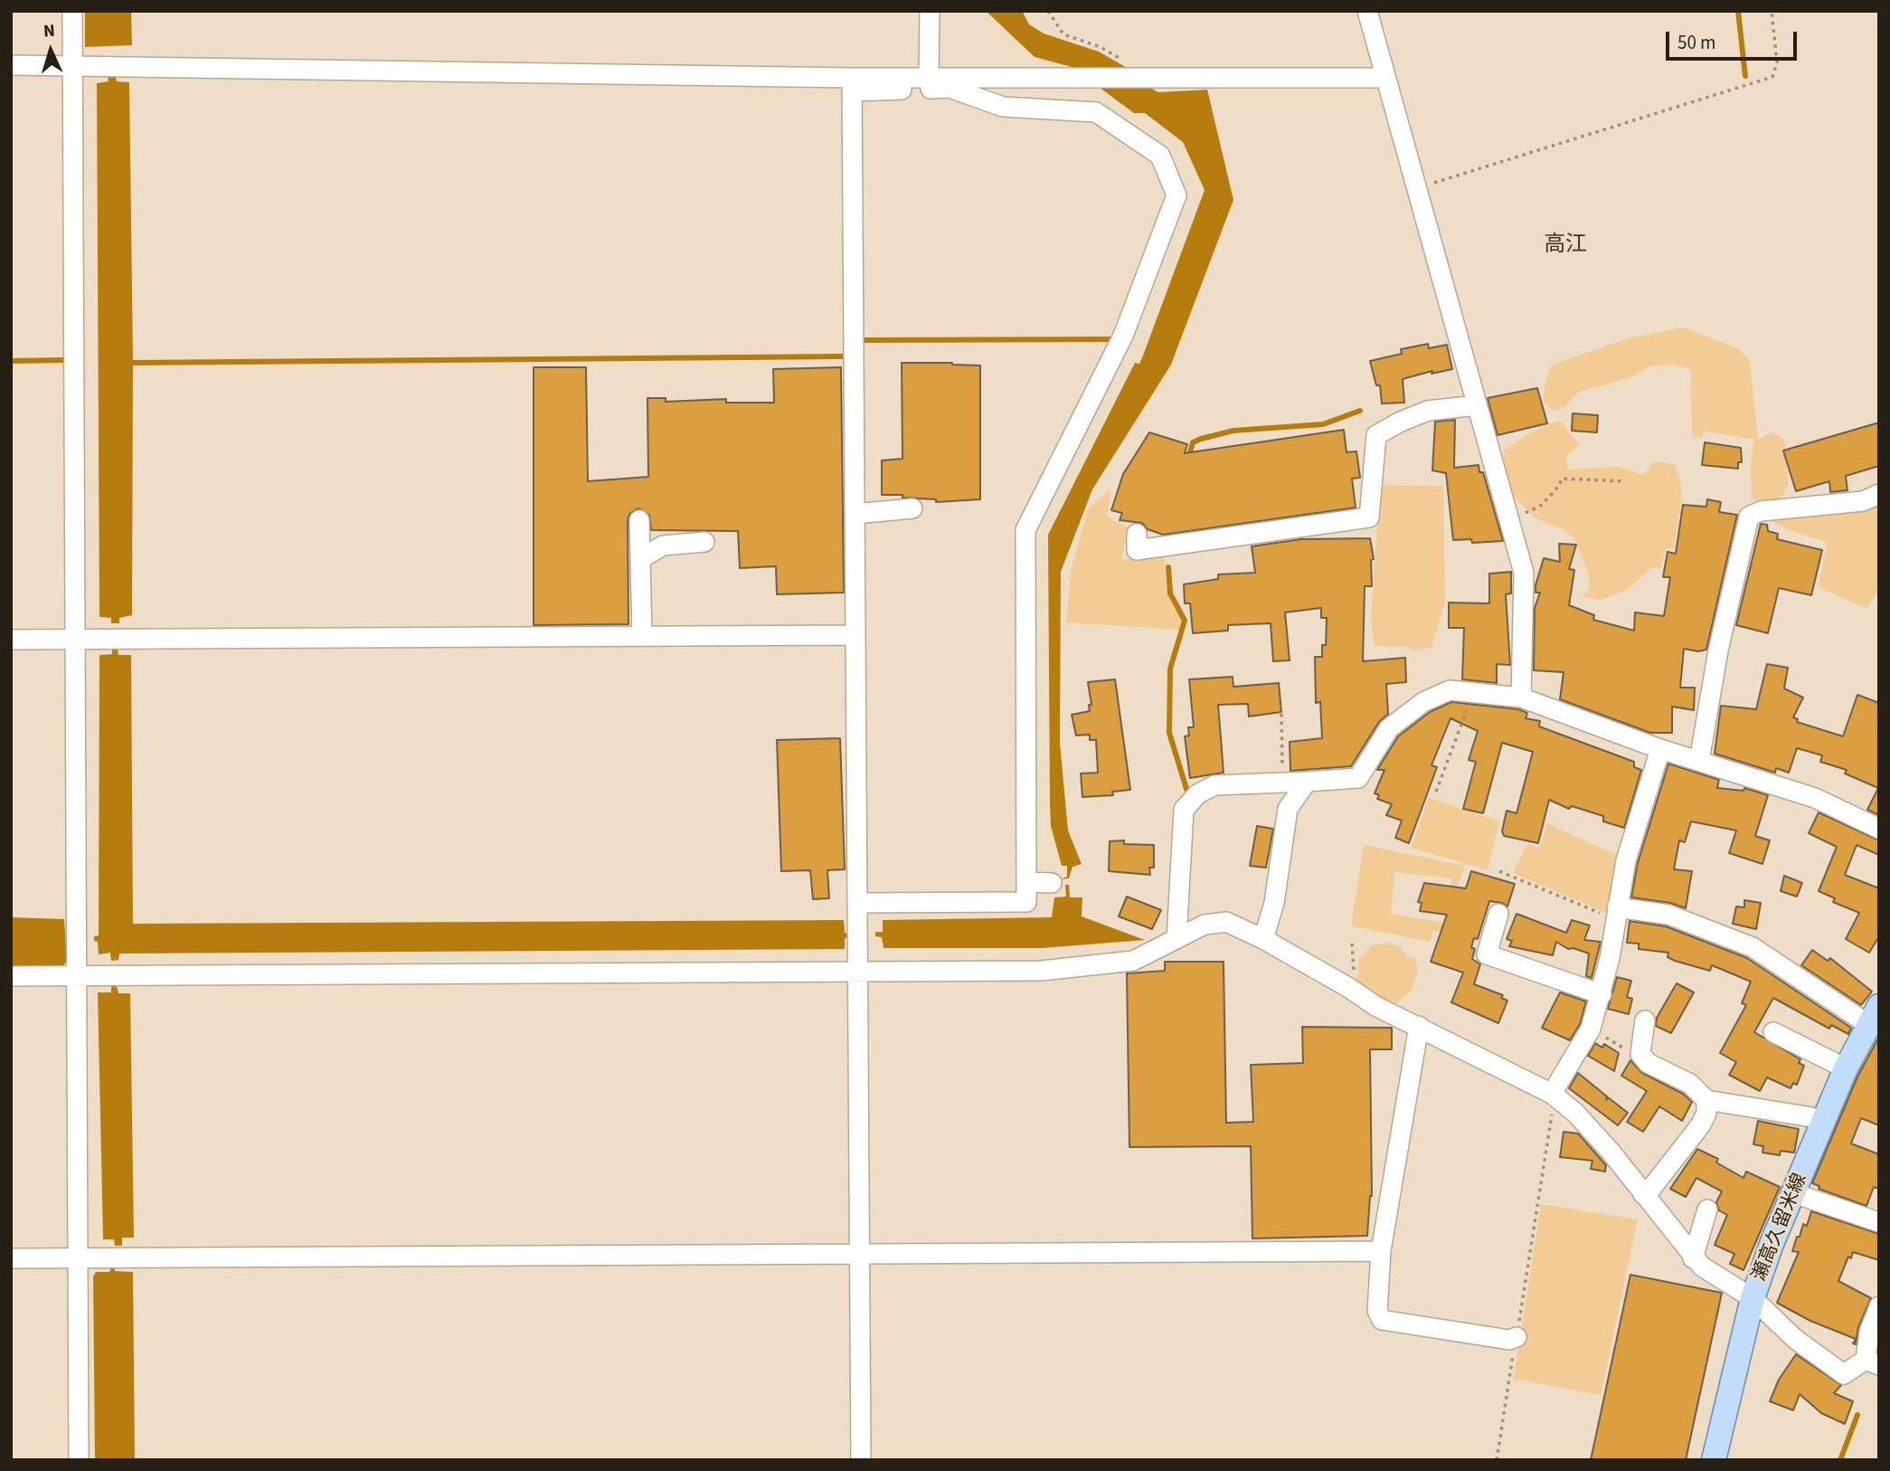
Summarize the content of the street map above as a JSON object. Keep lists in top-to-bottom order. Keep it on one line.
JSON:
{"streets":{"main road":["瀬高久留米線"]},"districts":["高江"],"scale_bar":"50 m","north":"top"}
